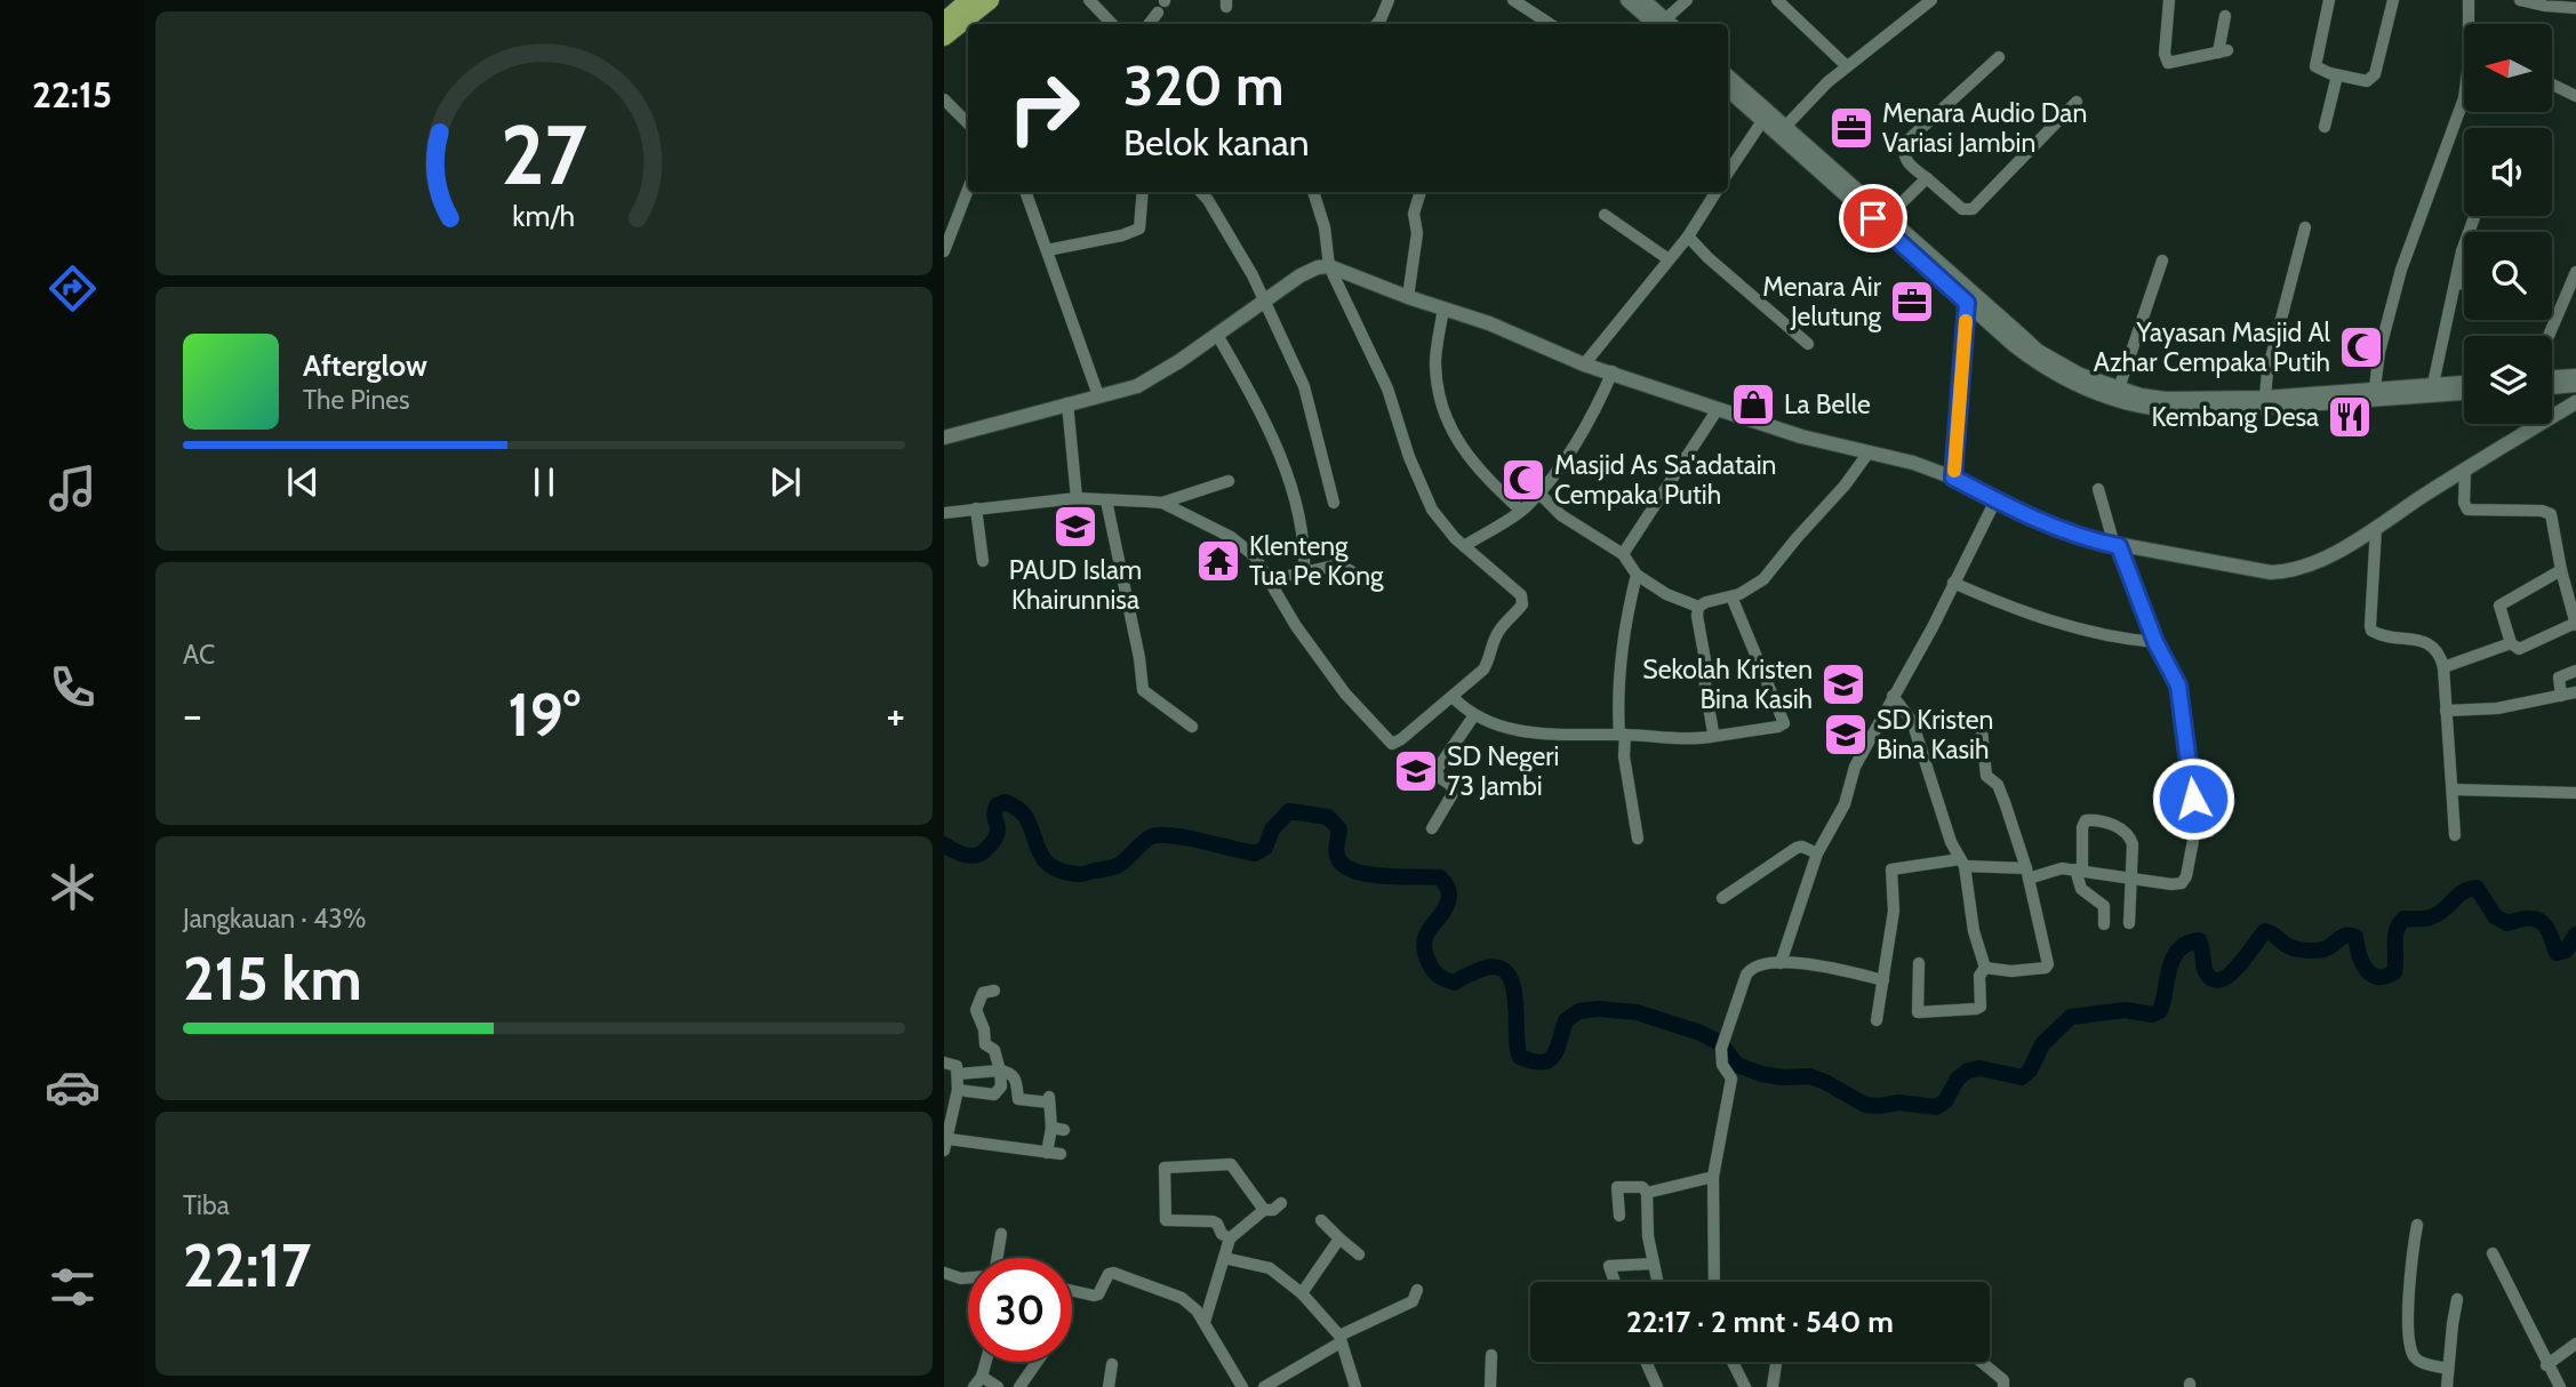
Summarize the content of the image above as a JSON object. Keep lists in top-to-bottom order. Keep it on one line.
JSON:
{"places":{"office":["Menara Audio Dan Variasi Jambin","Menara Air Jelutung"],"mosque":["Yayasan Masjid Al Azhar Cempaka Putih","Masjid As Sa'adatain Cempaka Putih"],"shop":["La Belle"],"restaurant":["Kembang Desa"],"school or university":["PAUD Islam Khairunnisa","Sekolah Kristen Bina Kasih","SD Kristen Bina Kasih","SD Negeri 73 Jambi"],"temple":["Klenteng Tua Pe Kong"]},"north":"left","page":{"tabs":"22:15","turn":["320 m","Belok kanan"],"song":["Afterglow","The Pines"],"tile":["AC",["Jangkauan · 43%","215 km"],["Tiba","22:17"]],"heat":["−","19°","+"],"limit":"30","trip":"22:17 · 2 mnt · 540 m","gauge":["27","km/h"]}}
